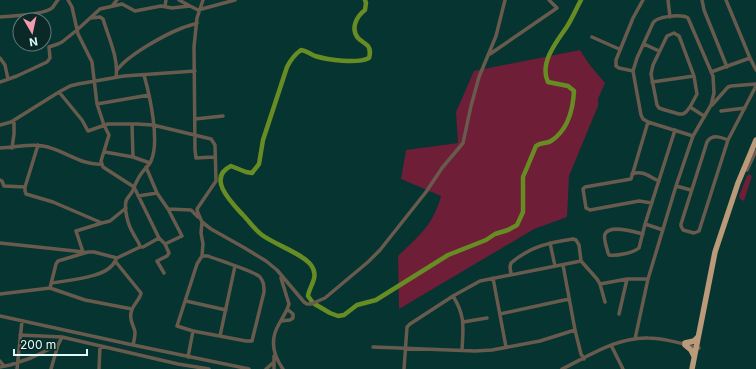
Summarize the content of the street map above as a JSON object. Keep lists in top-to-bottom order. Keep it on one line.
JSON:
{"scale_bar":"200 m","north":"bottom"}
